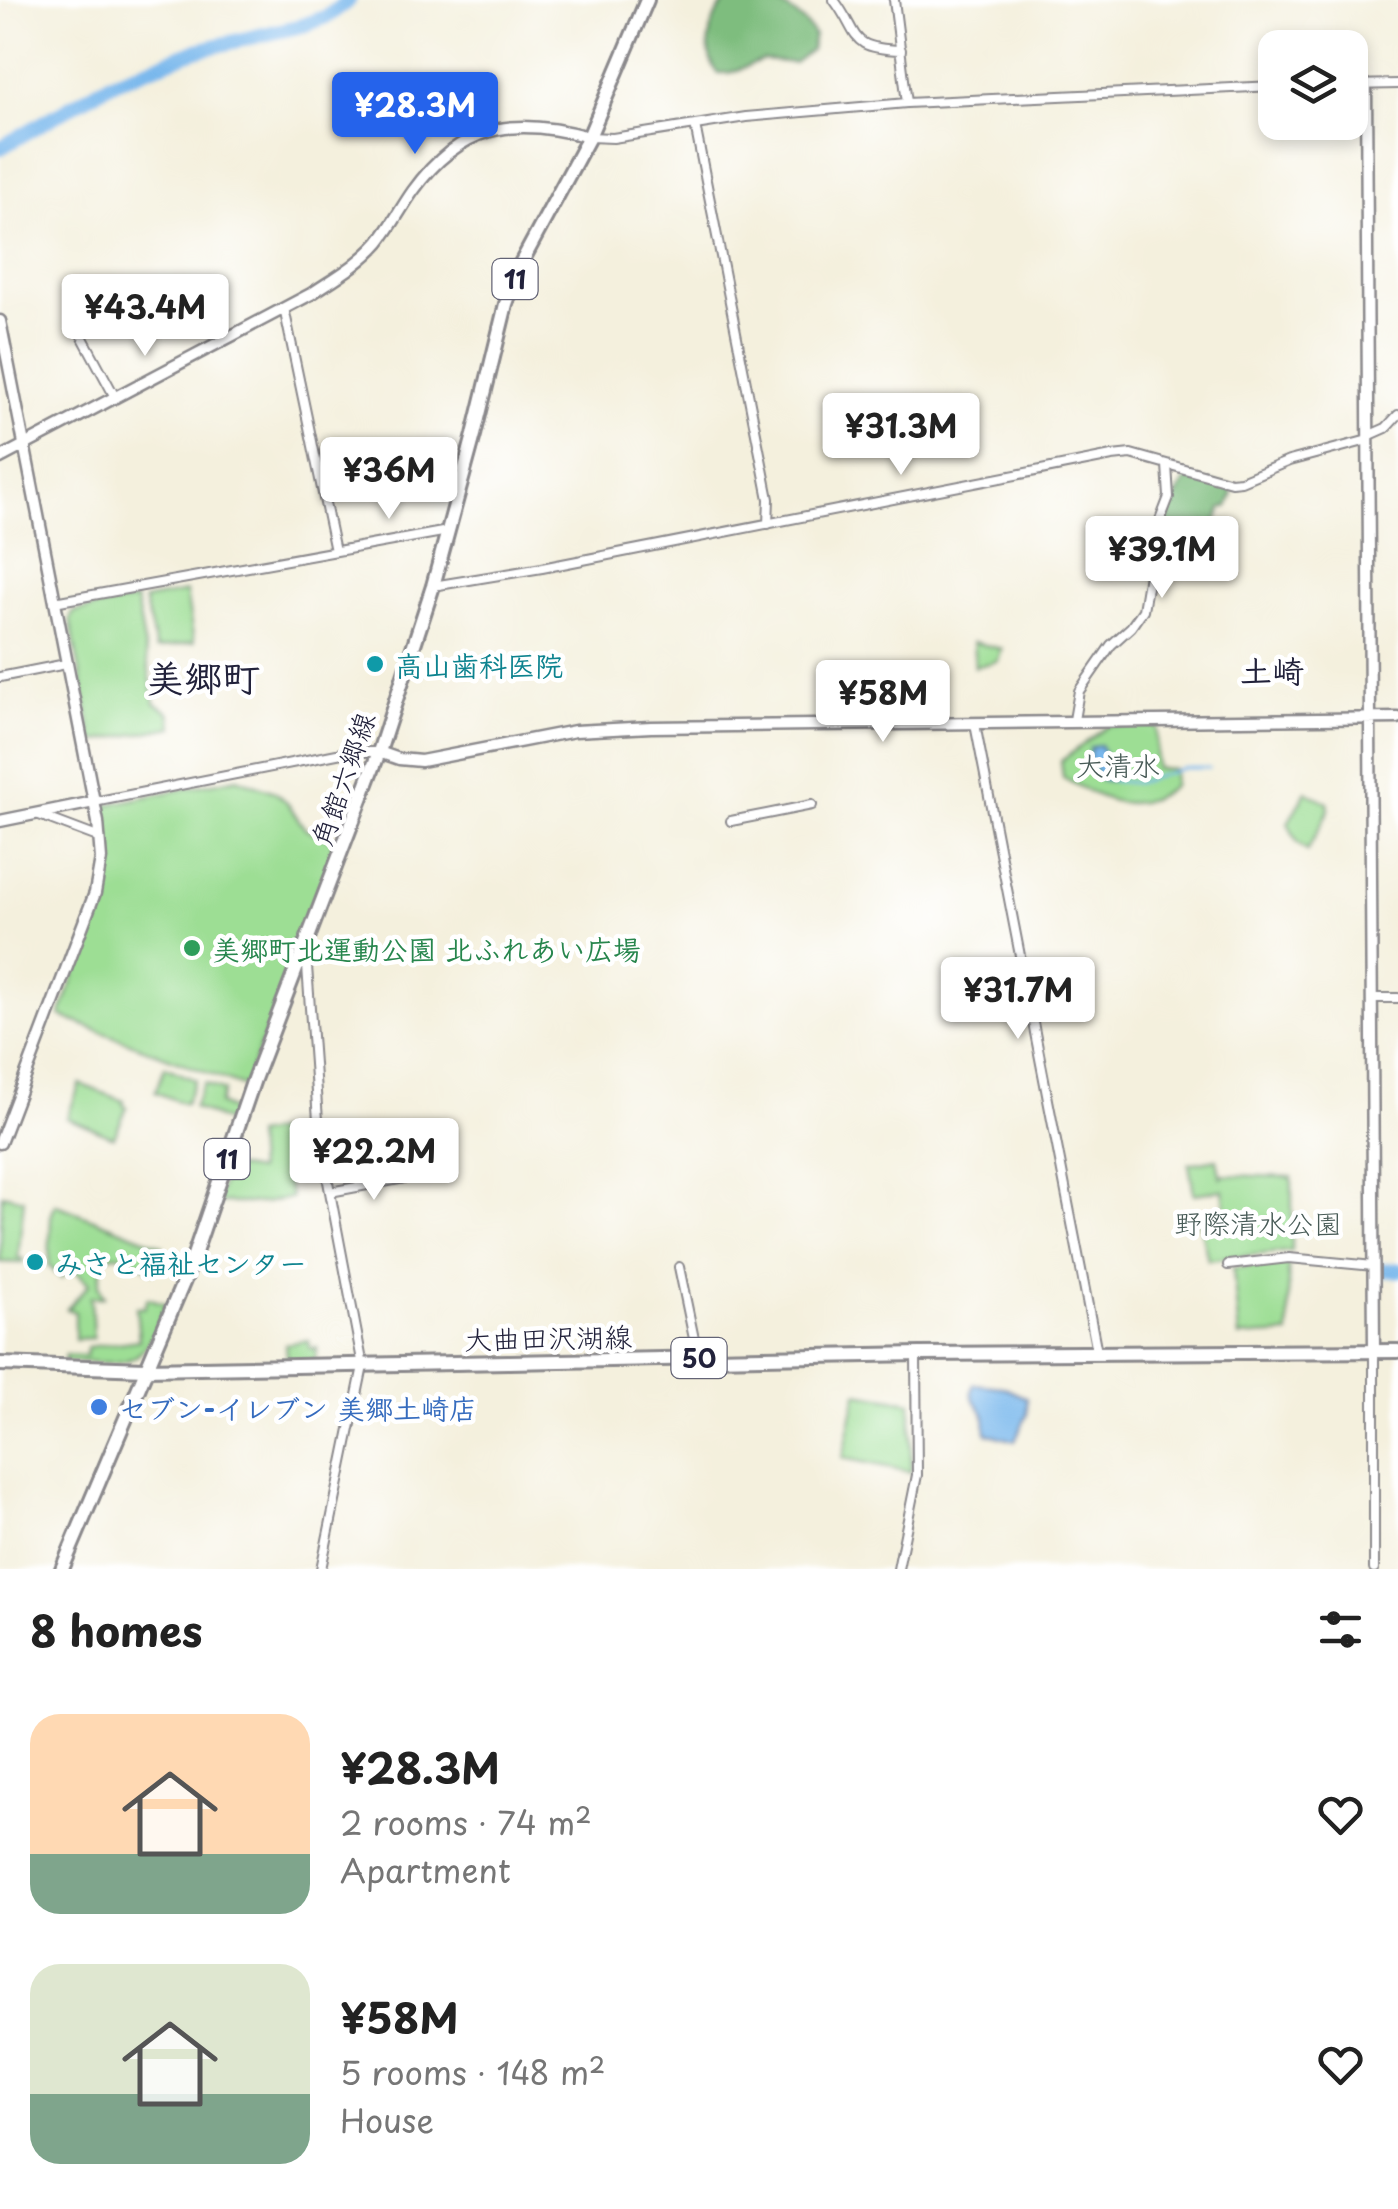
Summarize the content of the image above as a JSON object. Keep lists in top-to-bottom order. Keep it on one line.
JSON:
{"streets":{"main road":["11","角館六郷線","大曲田沢湖線","50"]},"crossings":[["角館六郷線","大曲田沢湖線"]],"districts":["土崎","美郷町"],"parks":["大清水","野際清水公園"],"places":["高山歯科医院","美郷町北運動公園 北ふれあい広場","みさと福祉センター","セブン-イレブン 美郷土崎店"],"page":{"price":["¥28.3M","¥43.4M","¥31.3M","¥36M","¥39.1M","¥58M","¥31.7M","¥22.2M"],"heading":"8 homes","list":[{"name":"¥28.3M","note":"2 rooms · 74 m² · Apartment"},{"name":"¥58M","note":"5 rooms · 148 m² · House"}]}}
